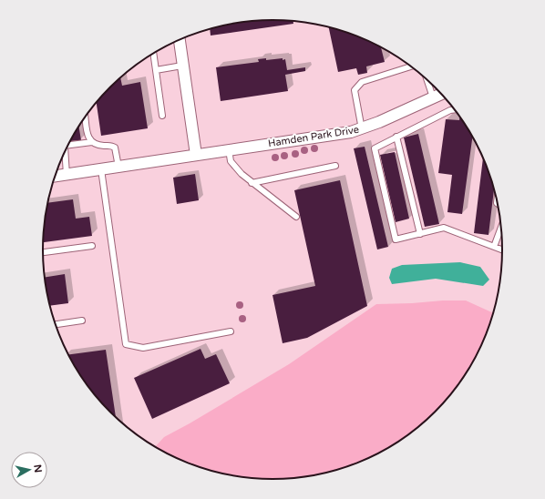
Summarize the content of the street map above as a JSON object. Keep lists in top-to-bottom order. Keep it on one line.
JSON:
{"streets":{"street":["Hamden Park Drive"]},"north":"right"}
